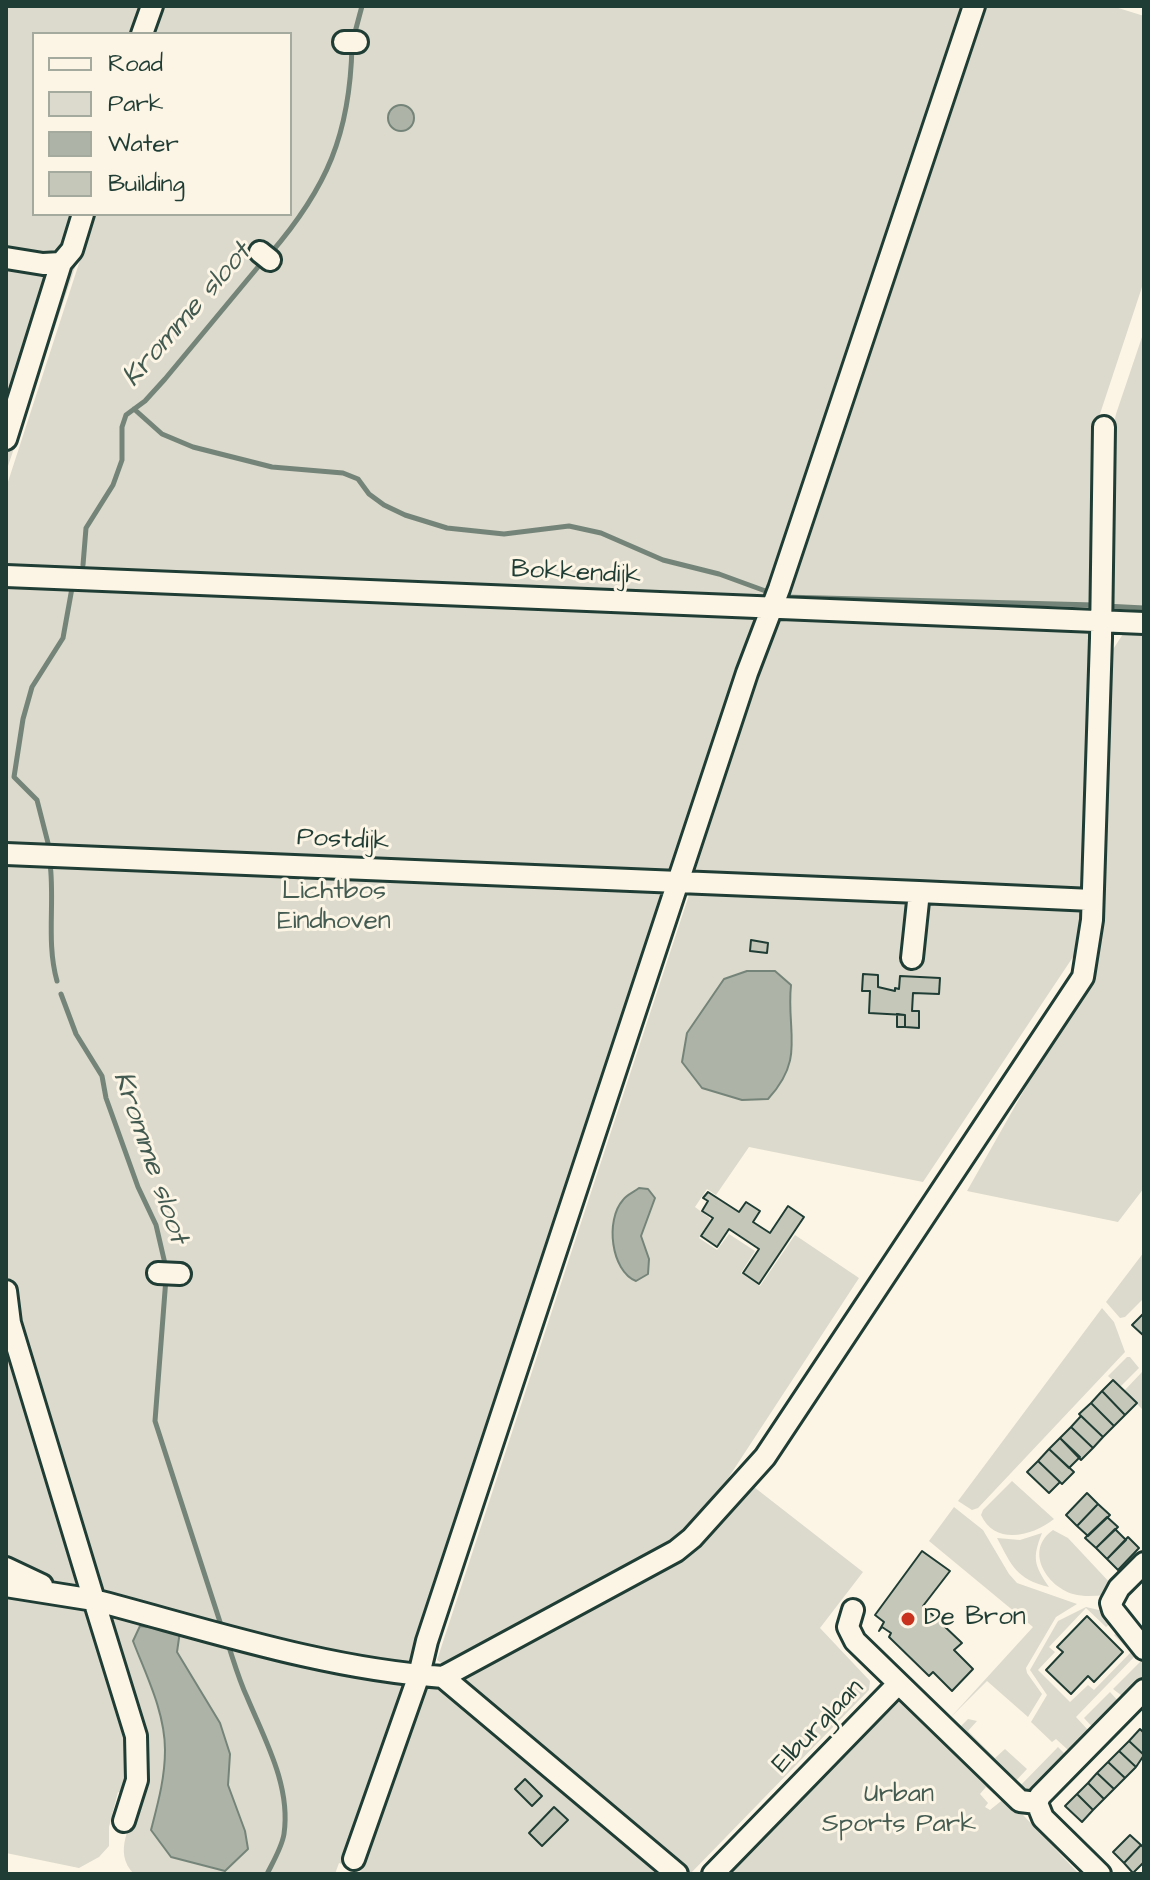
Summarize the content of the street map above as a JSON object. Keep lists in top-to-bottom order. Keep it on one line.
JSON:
{"streets":{"street":["Bokkendijk","Postdijk","Elburglaan"]},"water":["Kromme sloot"],"parks":["Lichtbos Eindhoven","Urban Sports Park"],"places":["De Bron"],"legend":["Road","Park","Water","Building"]}
